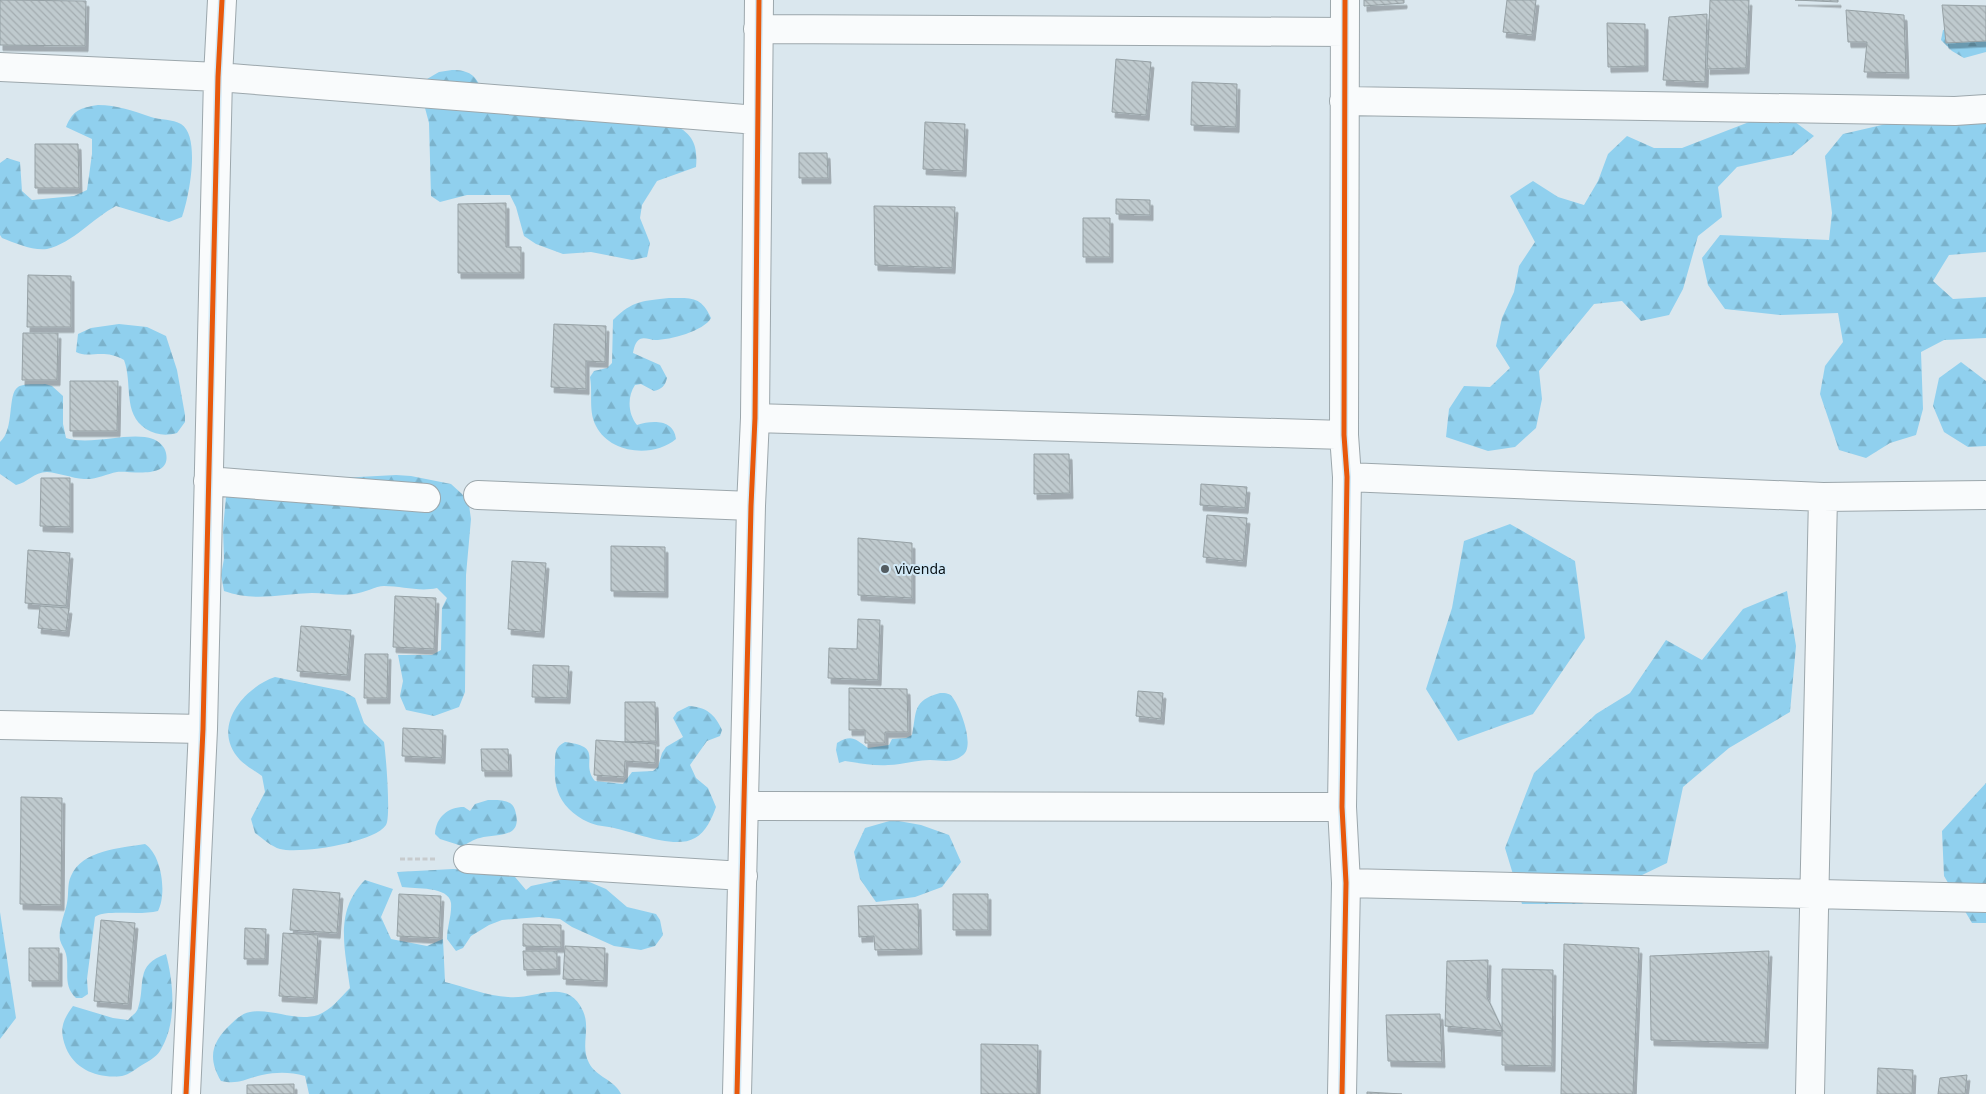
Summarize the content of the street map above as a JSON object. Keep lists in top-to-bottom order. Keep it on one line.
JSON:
{"places":["vivenda"]}
